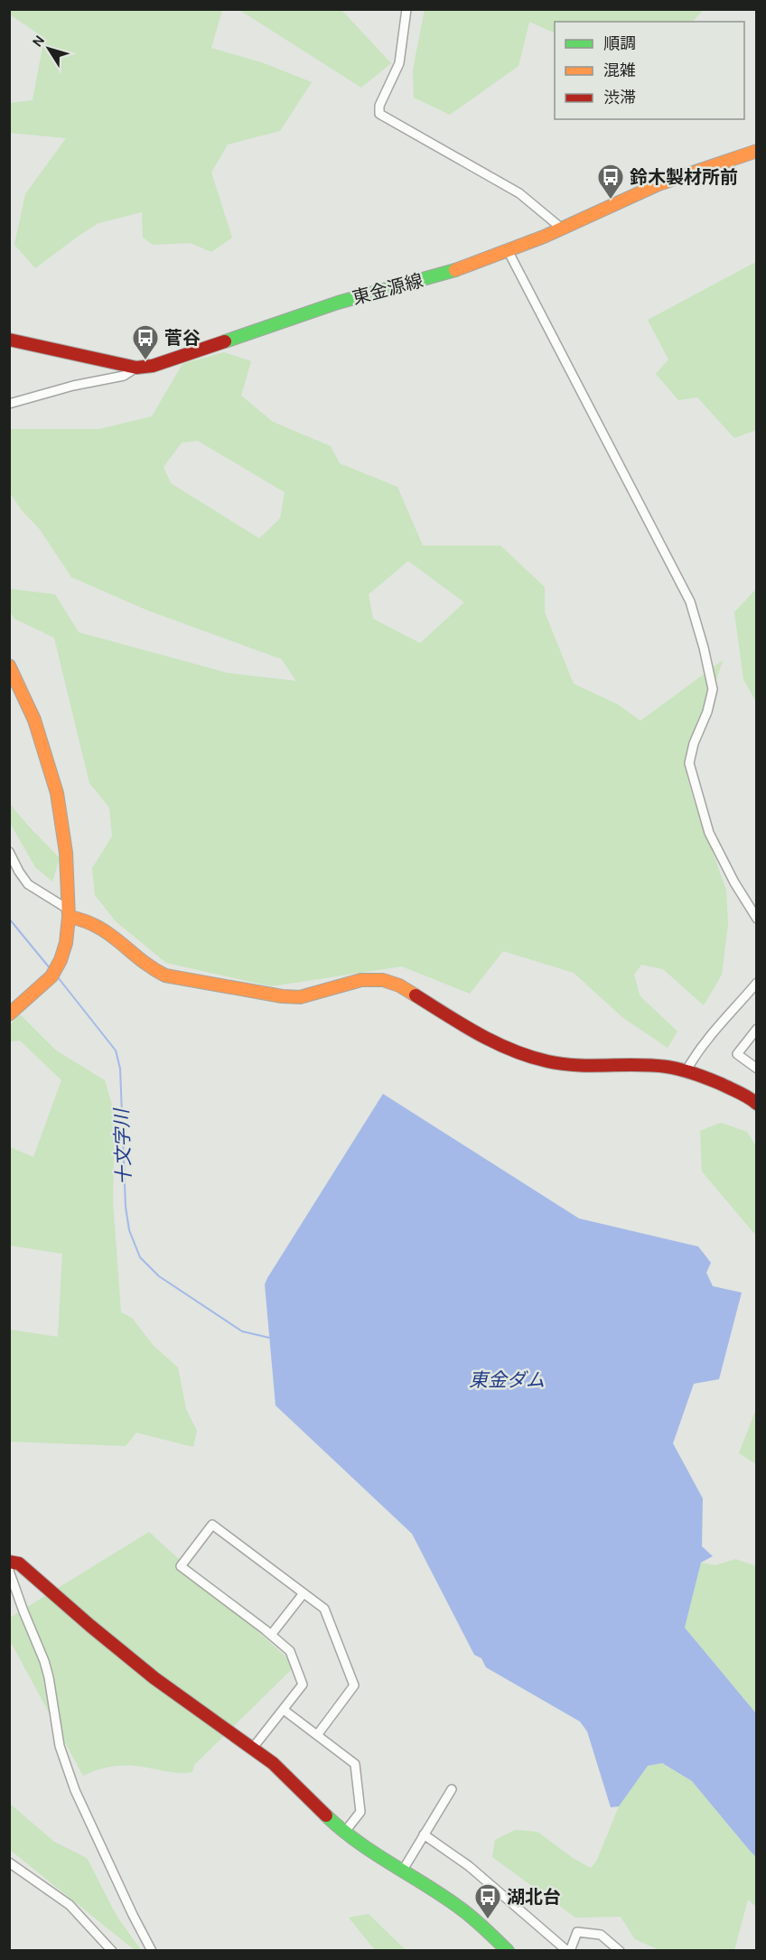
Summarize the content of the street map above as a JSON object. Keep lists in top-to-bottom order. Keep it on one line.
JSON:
{"streets":{"street":["東金源線"]},"water":["十文字川","東金ダム"],"places":{"bus stop":["鈴木製材所前","菅谷","湖北台"]},"legend":["順調","混雑","渋滞"],"north":"top left"}
